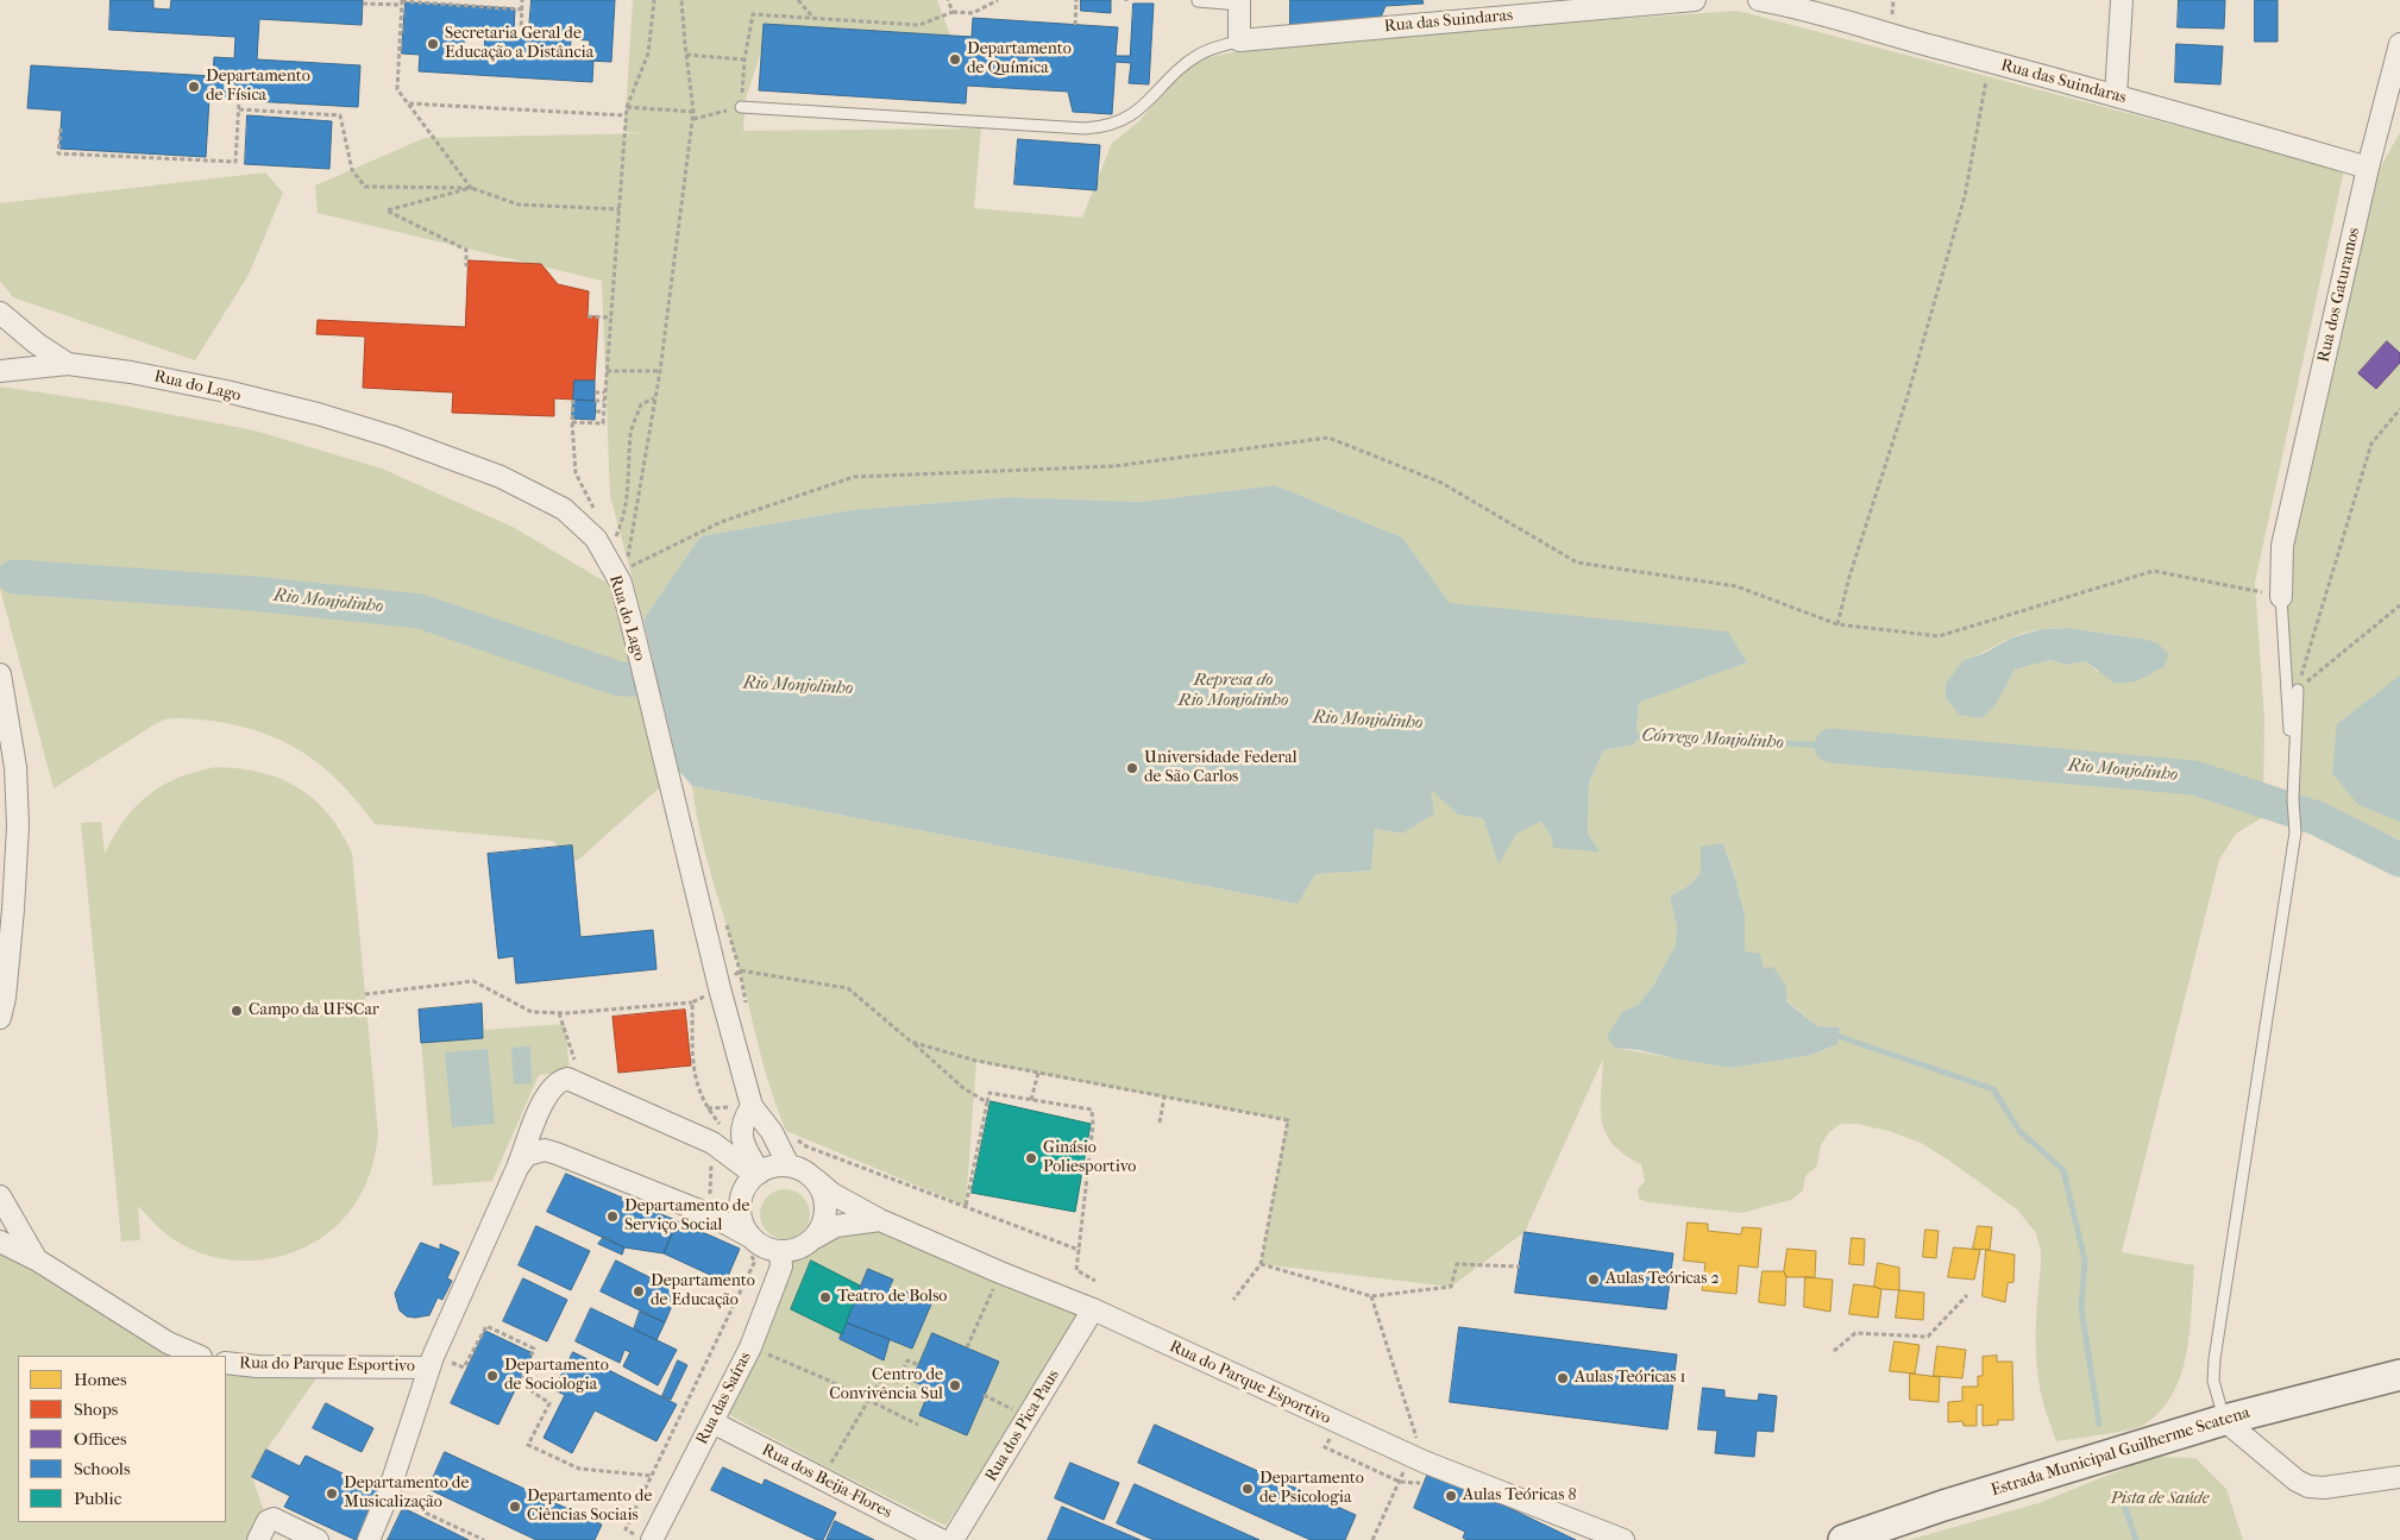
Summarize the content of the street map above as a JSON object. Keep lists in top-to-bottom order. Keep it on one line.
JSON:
{"streets":{"main road":["Estrada Municipal Guilherme Scatena"],"street":["Rua das Suindaras","Rua dos Gaturamos","Rua do Lago","Rua do Parque Esportivo","Rua das Saíras","Rua dos Pica-Paus","Rua dos Beija-Flores"]},"crossings":[["Rua das Suindaras","Rua dos Gaturamos"],["Rua do Lago","Rua do Parque Esportivo"],["Rua do Lago","Rua das Saíras"],["Rua do Parque Esportivo","Rua das Saíras"],["Rua do Parque Esportivo","Rua dos Pica-Paus"],["Rua das Saíras","Rua dos Beija-Flores"]],"water":["Rio Monjolinho","Represa do Rio Monjolinho","Córrego Monjolinho"],"parks":["Pista de Saúde"],"places":["Secretaria Geral de Educação a Distância","Departamento de Química","Departamento de Física","Universidade Federal de São Carlos","Campo da UFSCar","Ginásio Poliesportivo","Departamento de Serviço Social","Aulas Teóricas 2","Departamento de Educação","Teatro de Bolso","Departamento de Sociologia","Aulas Teóricas 1","Centro de Convivência Sul","Departamento de Psicologia","Departamento de Musicalização","Aulas Teóricas 8","Departamento de Ciências Sociais"],"legend":["Homes","Shops","Offices","Schools","Public"]}
